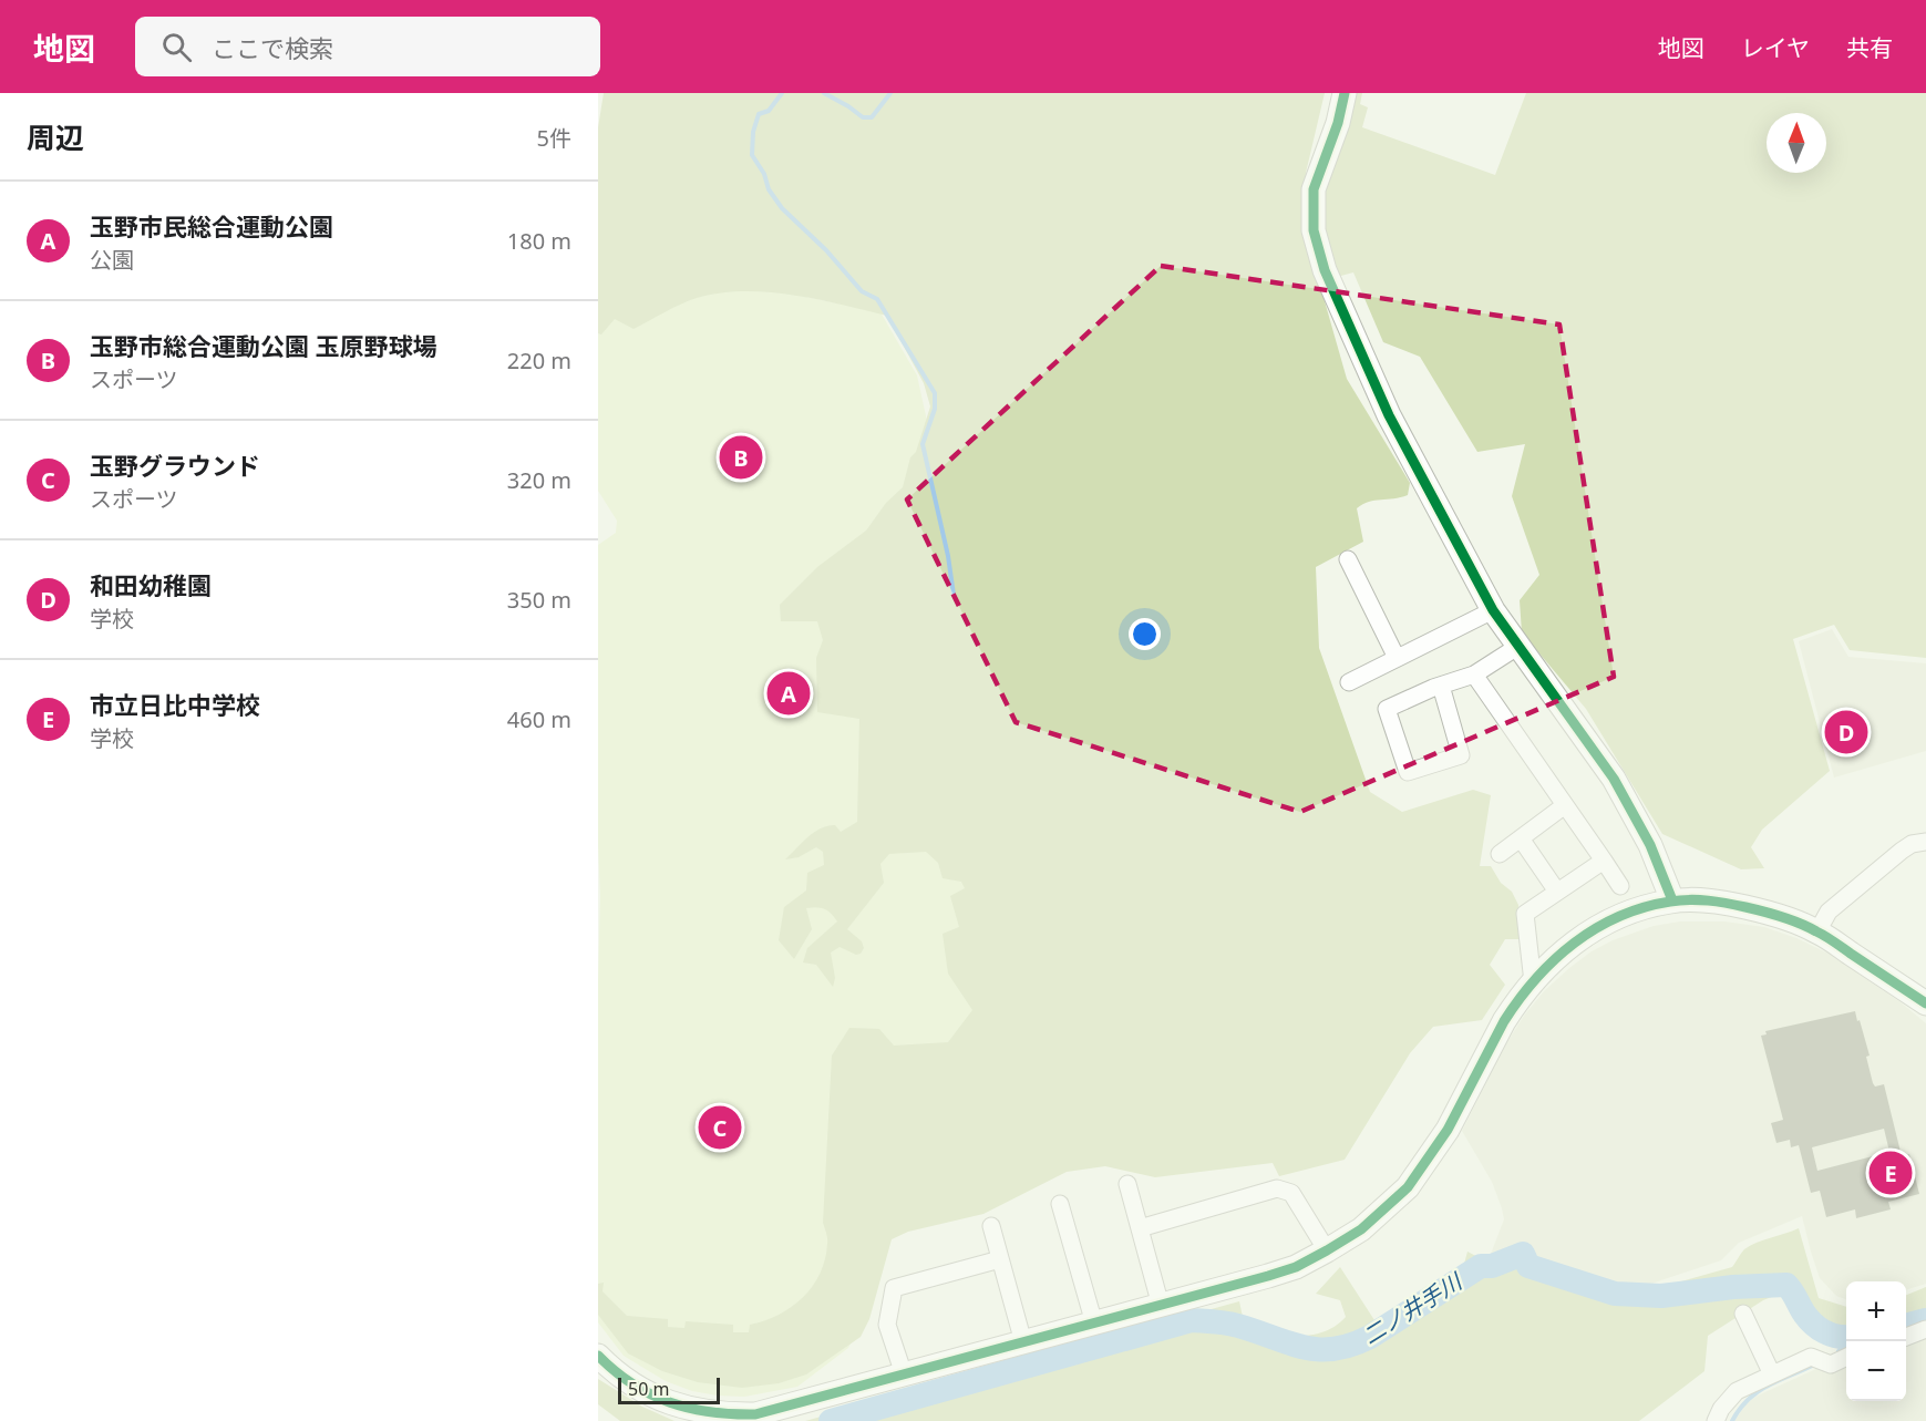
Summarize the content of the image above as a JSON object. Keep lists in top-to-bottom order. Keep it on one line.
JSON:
{"water":["二ノ井手川"],"scale_bar":"50 m","north":"top","page":{"header":"地図","search":"ここで検索","nav":["地図","レイヤ","共有"],"heading":["周辺","5件"],"list":[{"mark":"A","name":"玉野市民総合運動公園","note":"公園","value":"180 m"},{"mark":"B","name":"玉野市総合運動公園 玉原野球場","note":"スポーツ","value":"220 m"},{"mark":"C","name":"玉野グラウンド","note":"スポーツ","value":"320 m"},{"mark":"D","name":"和田幼稚園","note":"学校","value":"350 m"},{"mark":"E","name":"市立日比中学校","note":"学校","value":"460 m"}],"pins":["B","A","D","C","E"],"map_buttons":["+","−"],"scale":"50 m"}}
